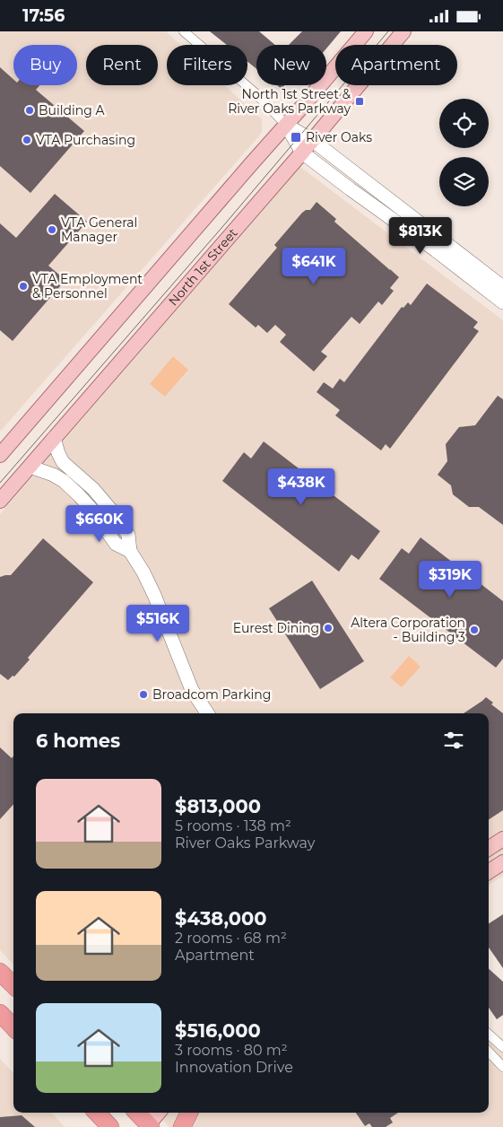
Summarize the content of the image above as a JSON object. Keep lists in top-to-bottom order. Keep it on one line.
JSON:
{"streets":{"main road":["North 1st Street"]},"places":{"transit":["North 1st Street & River Oaks Parkway","River Oaks"],"other":["Building A","VTA Purchasing","VTA General Manager","VTA Employment & Personnel","Eurest Dining","Altera Corporation - Building 3","Broadcom Parking"]},"page":{"status":"17:56","chip":["Buy","Rent","Filters","New","Apartment"],"price":["$813K","$641K","$438K","$660K","$319K","$516K"],"heading":"6 homes","list":[{"name":"$813,000","note":"5 rooms · 138 m² · River Oaks Parkway"},{"name":"$438,000","note":"2 rooms · 68 m² · Apartment"},{"name":"$516,000","note":"3 rooms · 80 m² · Innovation Drive"}]}}
